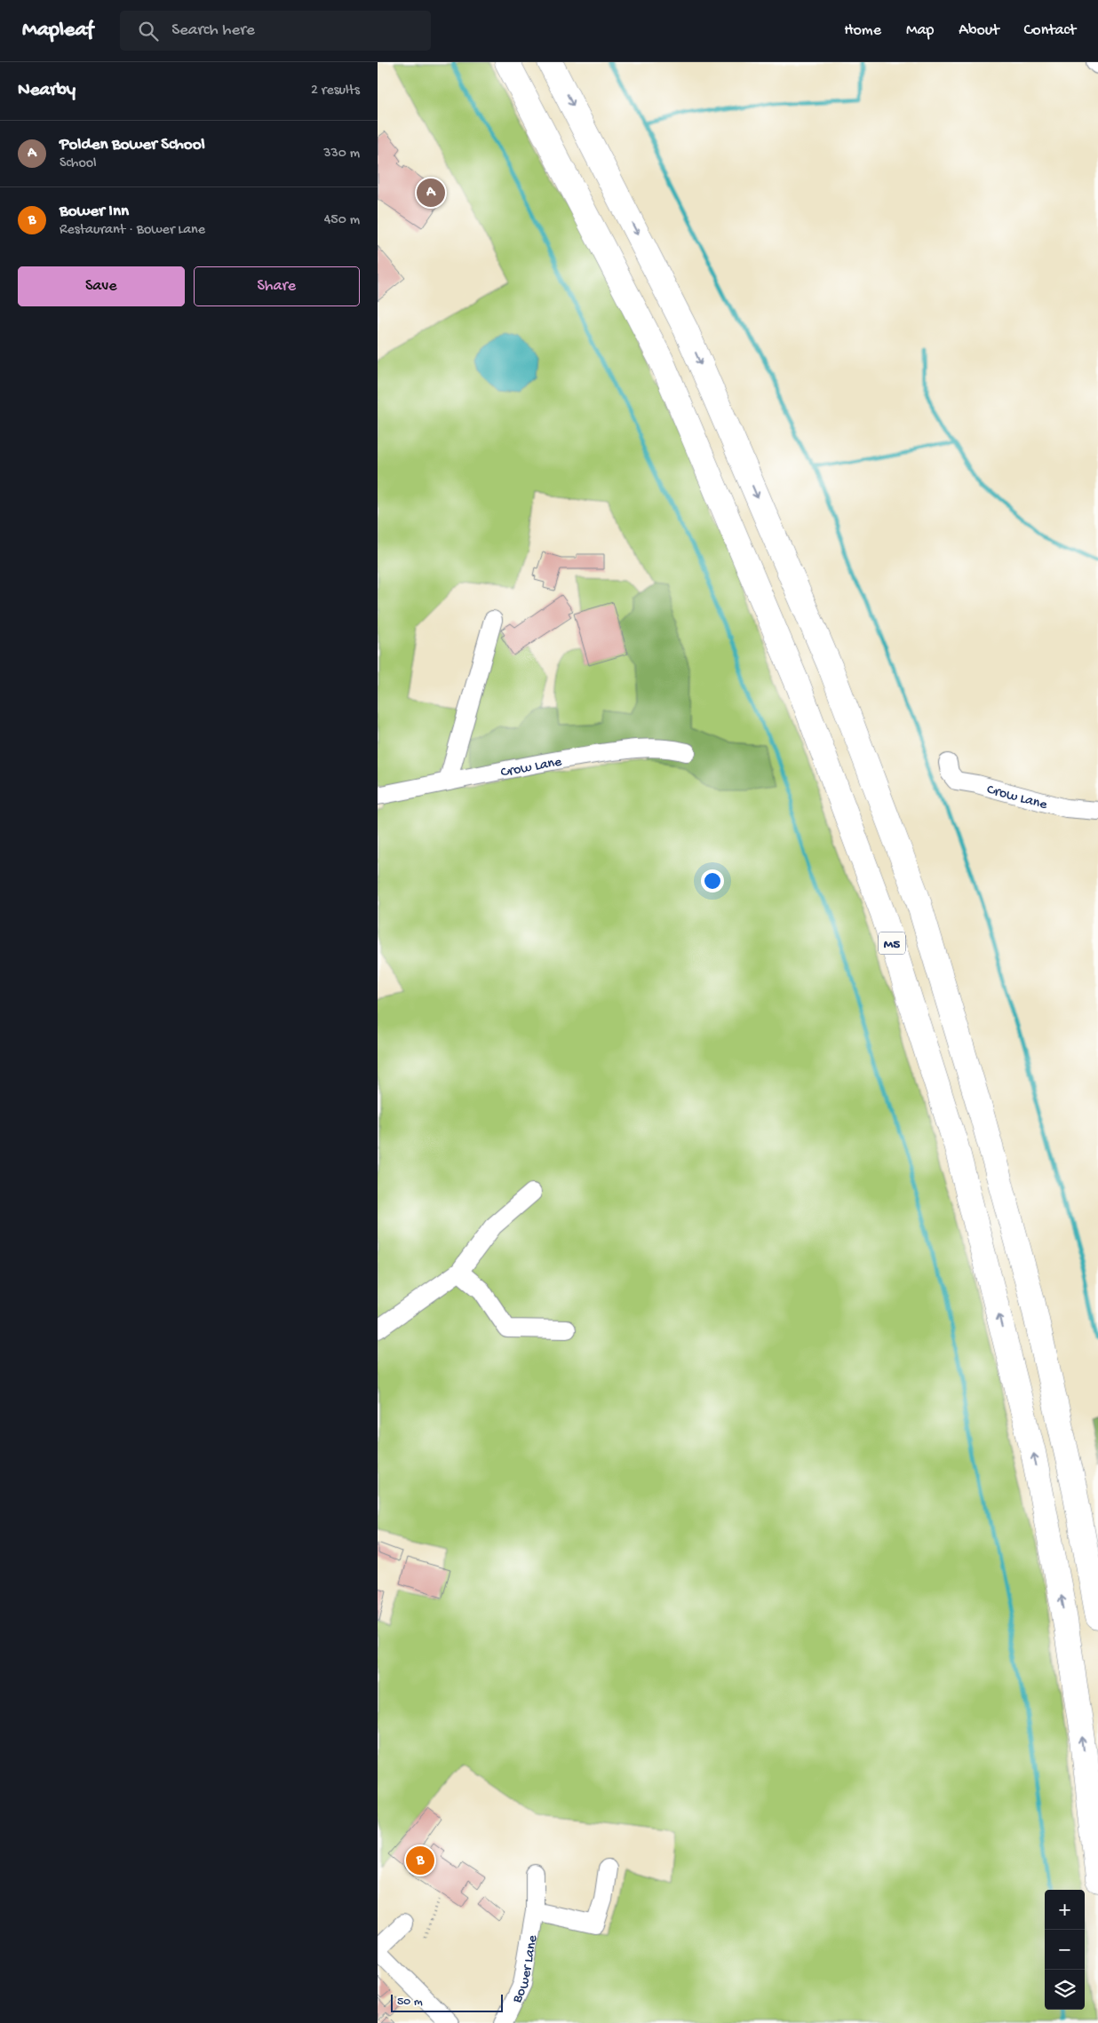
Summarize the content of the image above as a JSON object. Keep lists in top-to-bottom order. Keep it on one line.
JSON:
{"streets":{"highway":["M5"],"street":["Crow Lane","Bower Lane"]},"scale_bar":"50 m","page":{"header":"Mapleaf","search":"Search here","nav":["Home","Map","About","Contact"],"heading":["Nearby","2 results"],"list":[{"mark":"A","name":"Polden Bower School","note":"School","value":"330 m"},{"mark":"B","name":"Bower Inn","note":"Restaurant · Bower Lane","value":"450 m"}],"pins":["A","B"],"buttons":["Save","Share"],"map_buttons":["+","−"],"scale":"50 m"}}
